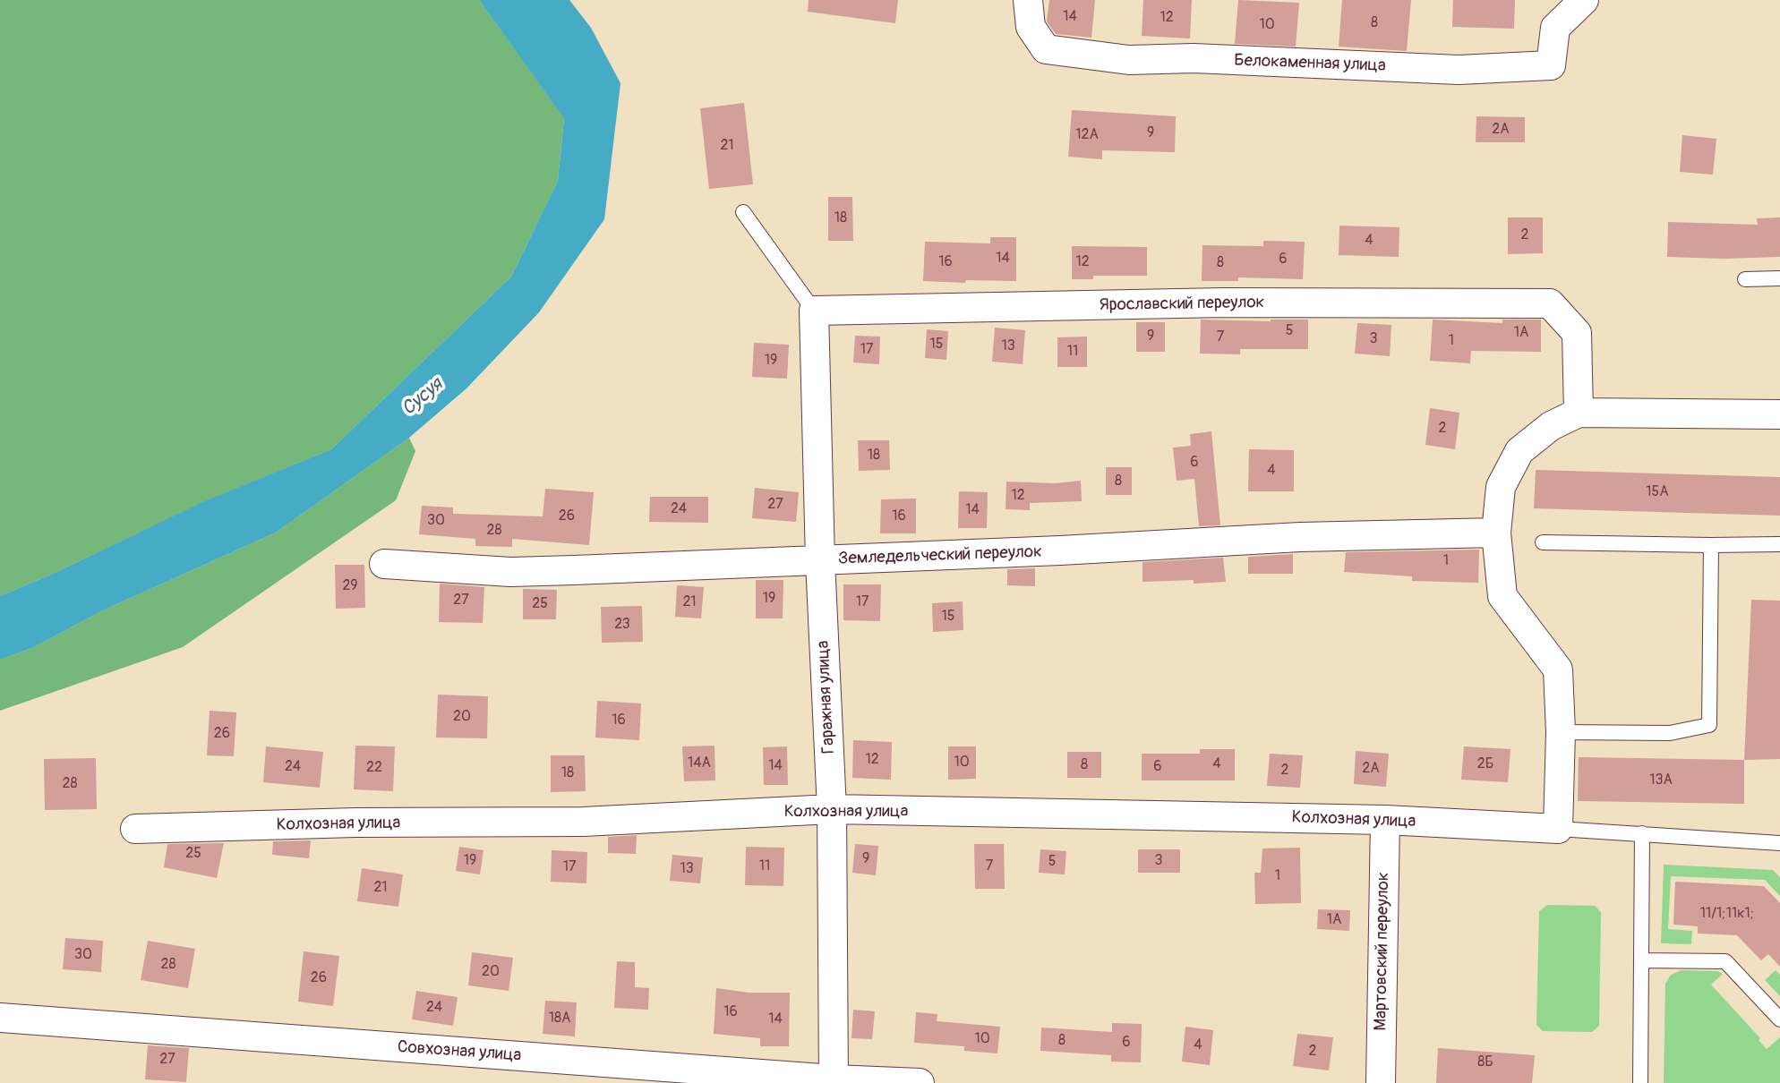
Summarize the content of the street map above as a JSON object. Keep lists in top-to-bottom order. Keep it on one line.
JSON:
{"streets":{"street":["Белокаменная улица","Ярославский переулок","Земледельческий переулок","Гаражная улица","Колхозная улица","Мартовский переулок","Совхозная улица"]},"crossings":[["Ярославский переулок","Гаражная улица"],["Земледельческий переулок","Гаражная улица"],["Гаражная улица","Колхозная улица"],["Гаражная улица","Совхозная улица"],["Колхозная улица","Мартовский переулок"]],"water":["Сусуя"],"house_numbers":["14","12","8","10","2А","9","12А","21","18","2","4","14","6","16","12","8","5","1А","9","7","3","1","15","13","17","11","19","2","18","6","4","8","15А","12","27","24","14","26","16","30","28","1","29","19","27","21","17","25","15","23","20","16","26","12","10","14А","4","2Б","8","14","24","6","22","2А","2","18","13А","28","25","9","19","3","5","11","7","17","13","1","21","11/1;11к1;","1А","30","28","20","26","24","16","18А","14","10","8","6","4","2","27","8Б"]}
